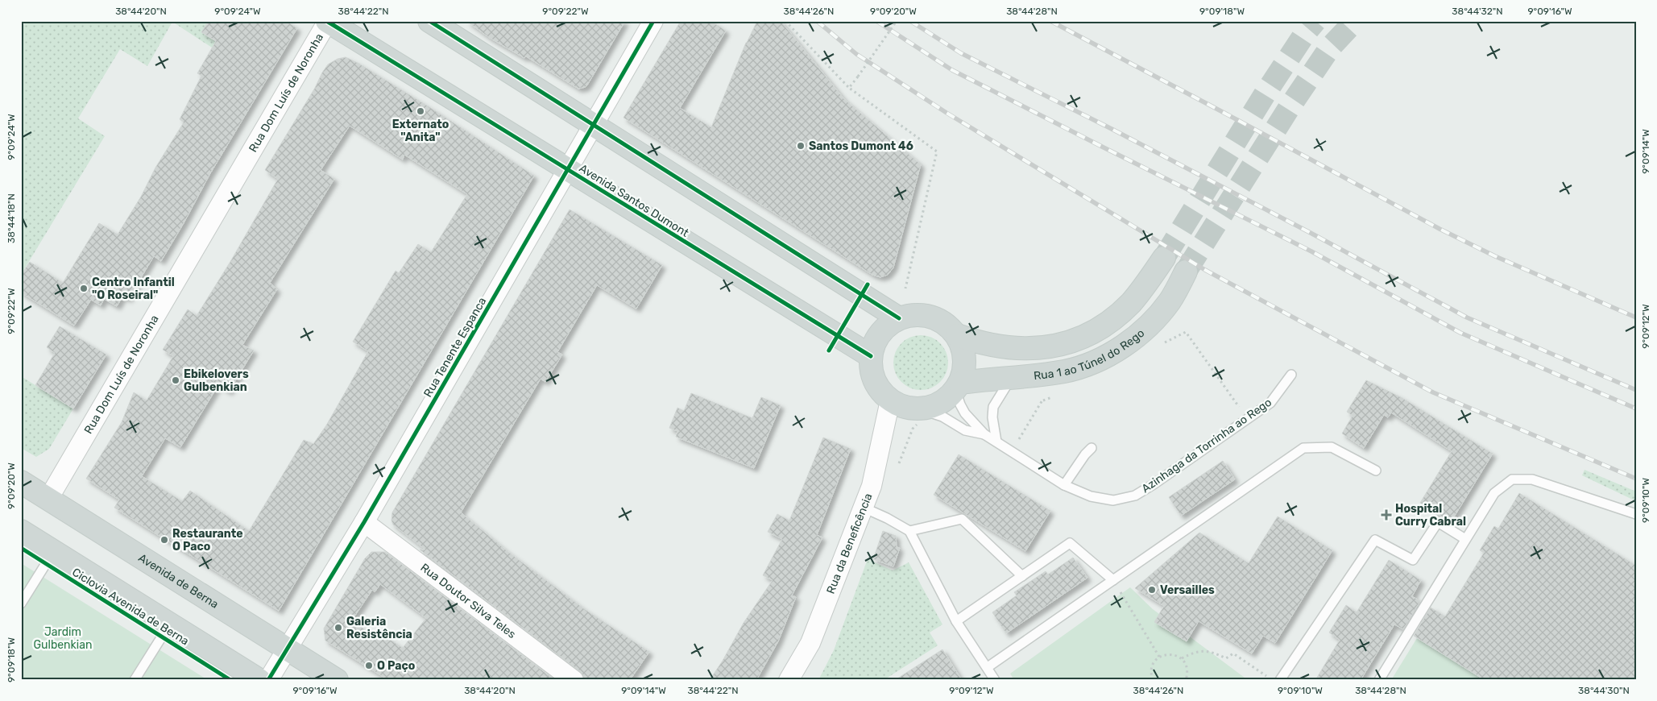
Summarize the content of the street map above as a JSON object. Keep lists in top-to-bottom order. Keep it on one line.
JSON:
{"streets":{"main road":["Avenida Santos Dumont","Rua 1 ao Túnel do Rego","Avenida de Berna"],"street":["Rua Dom Luís de Noronha","Rua Tenente Espanca","Rua da Beneficência","Rua Doutor Silva Teles"],"lane":["Azinhaga da Torrinha ao Rego"],"cycle path":["Ciclovia Avenida de Berna"]},"crossings":[["Rua Dom Luís de Noronha","Avenida Santos Dumont"],["Rua Dom Luís de Noronha","Avenida de Berna"],["Avenida Santos Dumont","Rua Tenente Espanca"],["Avenida Santos Dumont","Rua 1 ao Túnel do Rego"],["Avenida Santos Dumont","Rua da Beneficência"],["Rua Tenente Espanca","Avenida de Berna"],["Rua Tenente Espanca","Rua Doutor Silva Teles"],["Rua 1 ao Túnel do Rego","Rua da Beneficência"]],"parks":["Jardim Gulbenkian"],"places":{"other":["Externato \"Anita\"","Santos Dumont 46","Centro Infantil \"O Roseiral\"","Ebikelovers Gulbenkian","Restaurante O Paco","Versailles","Galeria Resistência","O Paço"],"health":["Hospital Curry Cabral"]},"coordinates":["38°44'20\"N","9°09'24\"W","38°44'22\"N","9°09'22\"W","38°44'26\"N","9°09'20\"W","38°44'28\"N","9°09'18\"W","38°44'32\"N","9°09'16\"W","9°09'14\"W","38°44'18\"N","9°09'12\"W","9°09'10\"W","38°44'30\"N"]}
